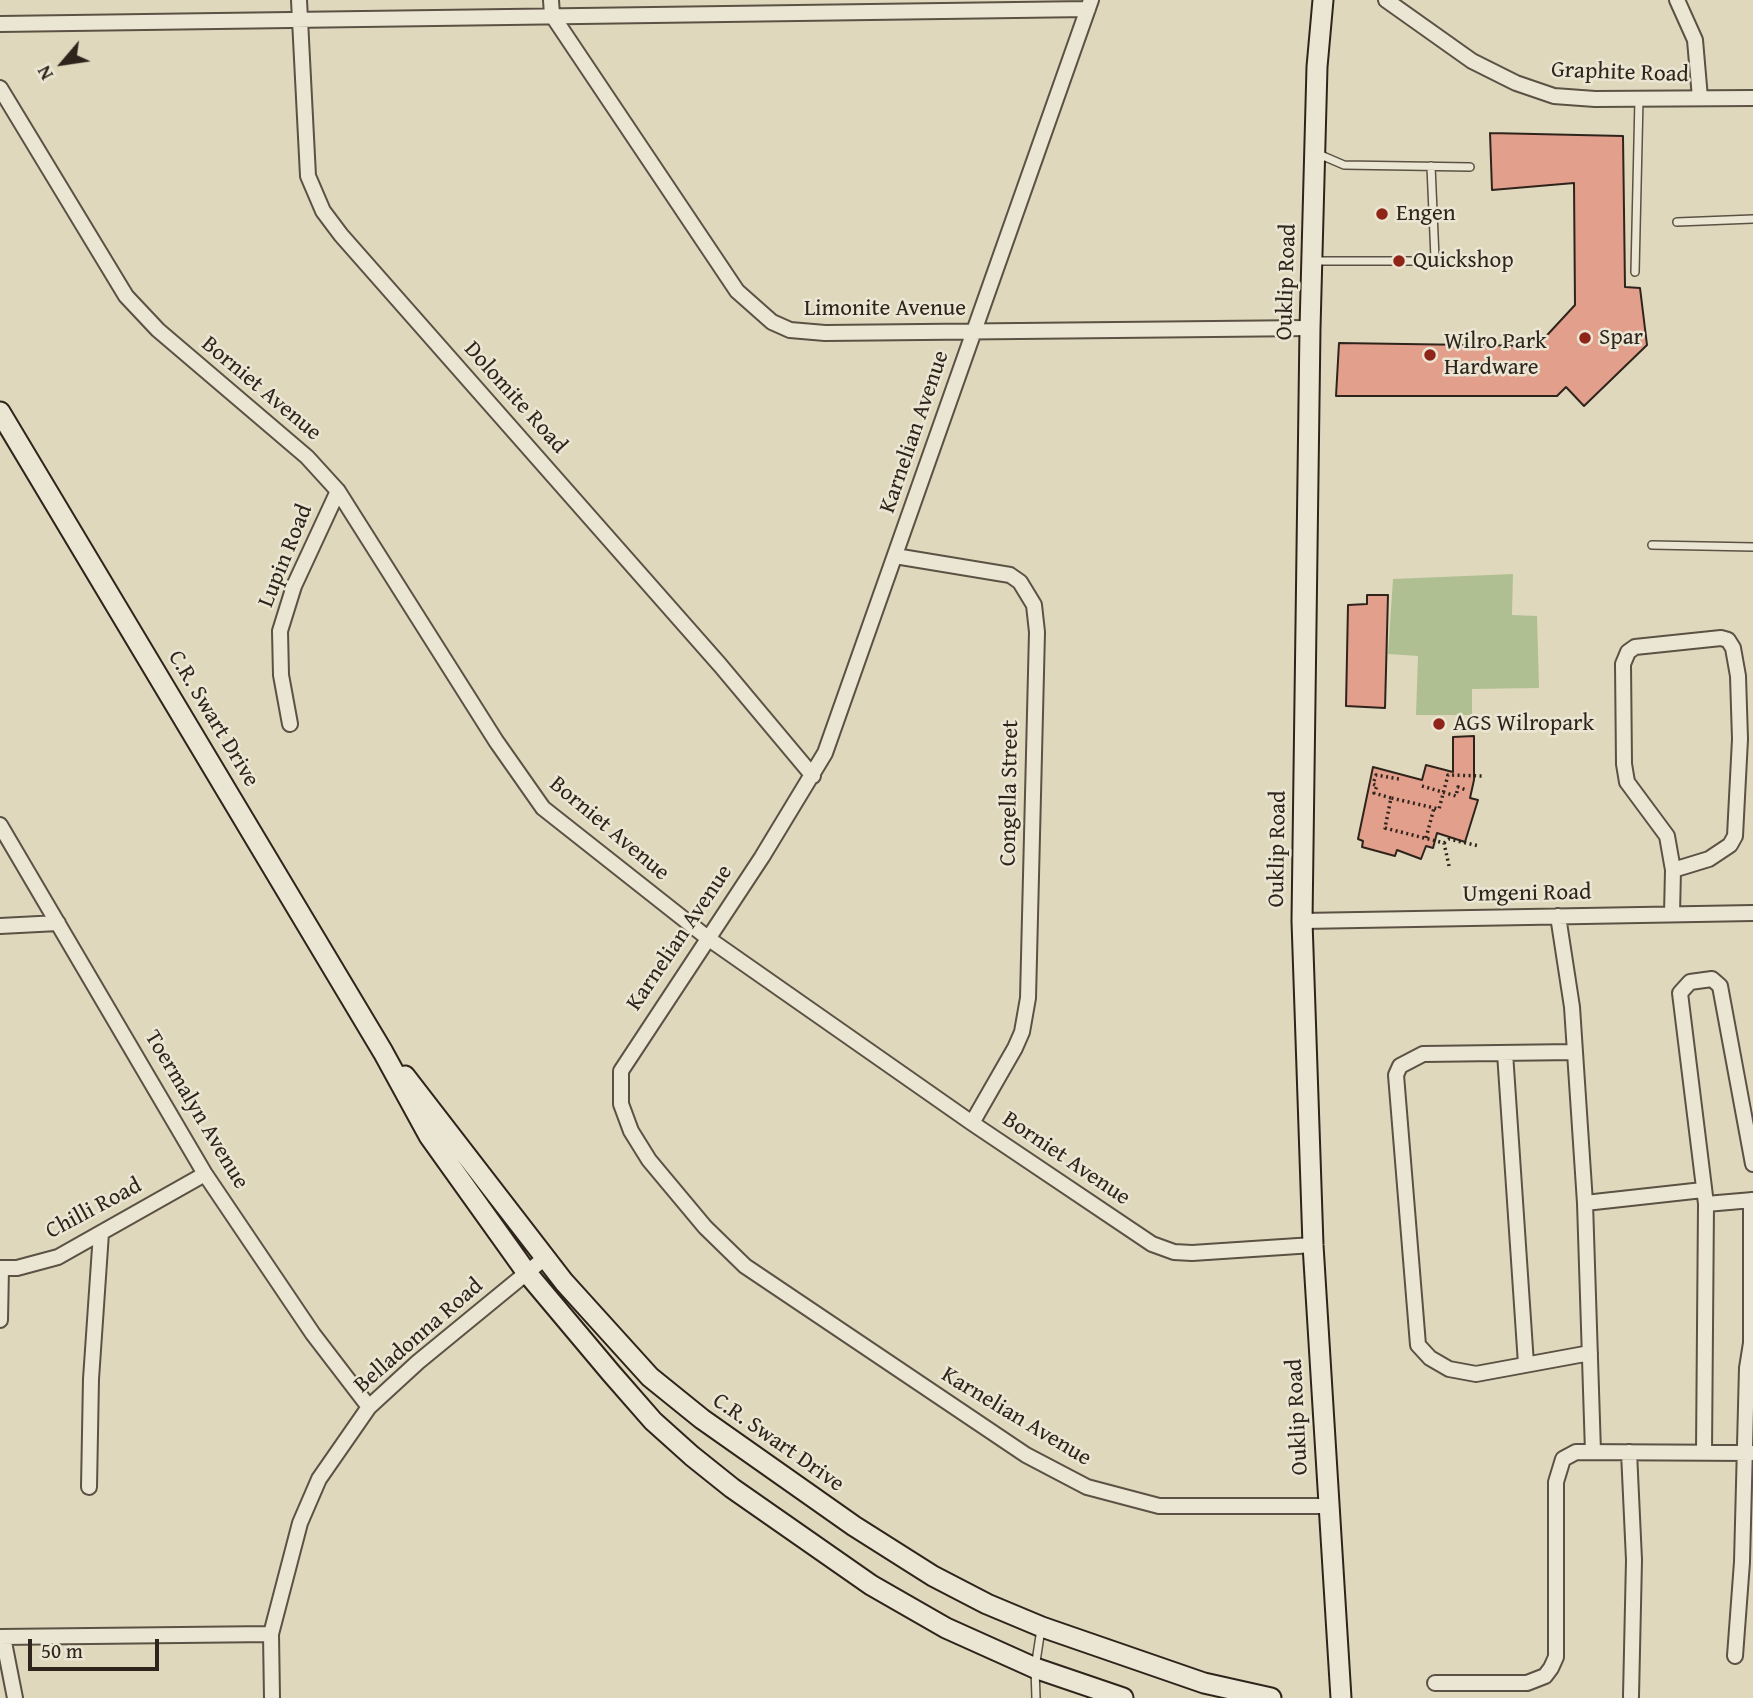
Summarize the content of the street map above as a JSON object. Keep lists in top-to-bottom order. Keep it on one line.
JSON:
{"streets":{"main road":["Ouklip Road","C.R. Swart Drive"],"street":["Graphite Road","Limonite Avenue","Borniet Avenue","Dolomite Road","Karnelian Avenue","Lupin Road","Congella Street","Umgeni Road","Toermalyn Avenue","Chilli Road","Belladonna Road"]},"crossings":[["Ouklip Road","Limonite Avenue"],["Ouklip Road","Borniet Avenue"],["Ouklip Road","Karnelian Avenue"],["Ouklip Road","Umgeni Road"],["Limonite Avenue","Karnelian Avenue"],["Borniet Avenue","Karnelian Avenue"],["Borniet Avenue","Lupin Road"],["Borniet Avenue","Congella Street"],["Dolomite Road","Karnelian Avenue"],["Karnelian Avenue","Congella Street"],["C.R. Swart Drive","Belladonna Road"],["Toermalyn Avenue","Chilli Road"],["Toermalyn Avenue","Belladonna Road"]],"places":["Engen","Quickshop","Spar","Wilro Park Hardware","AGS Wilropark"],"scale_bar":"50 m","north":"bottom left"}
